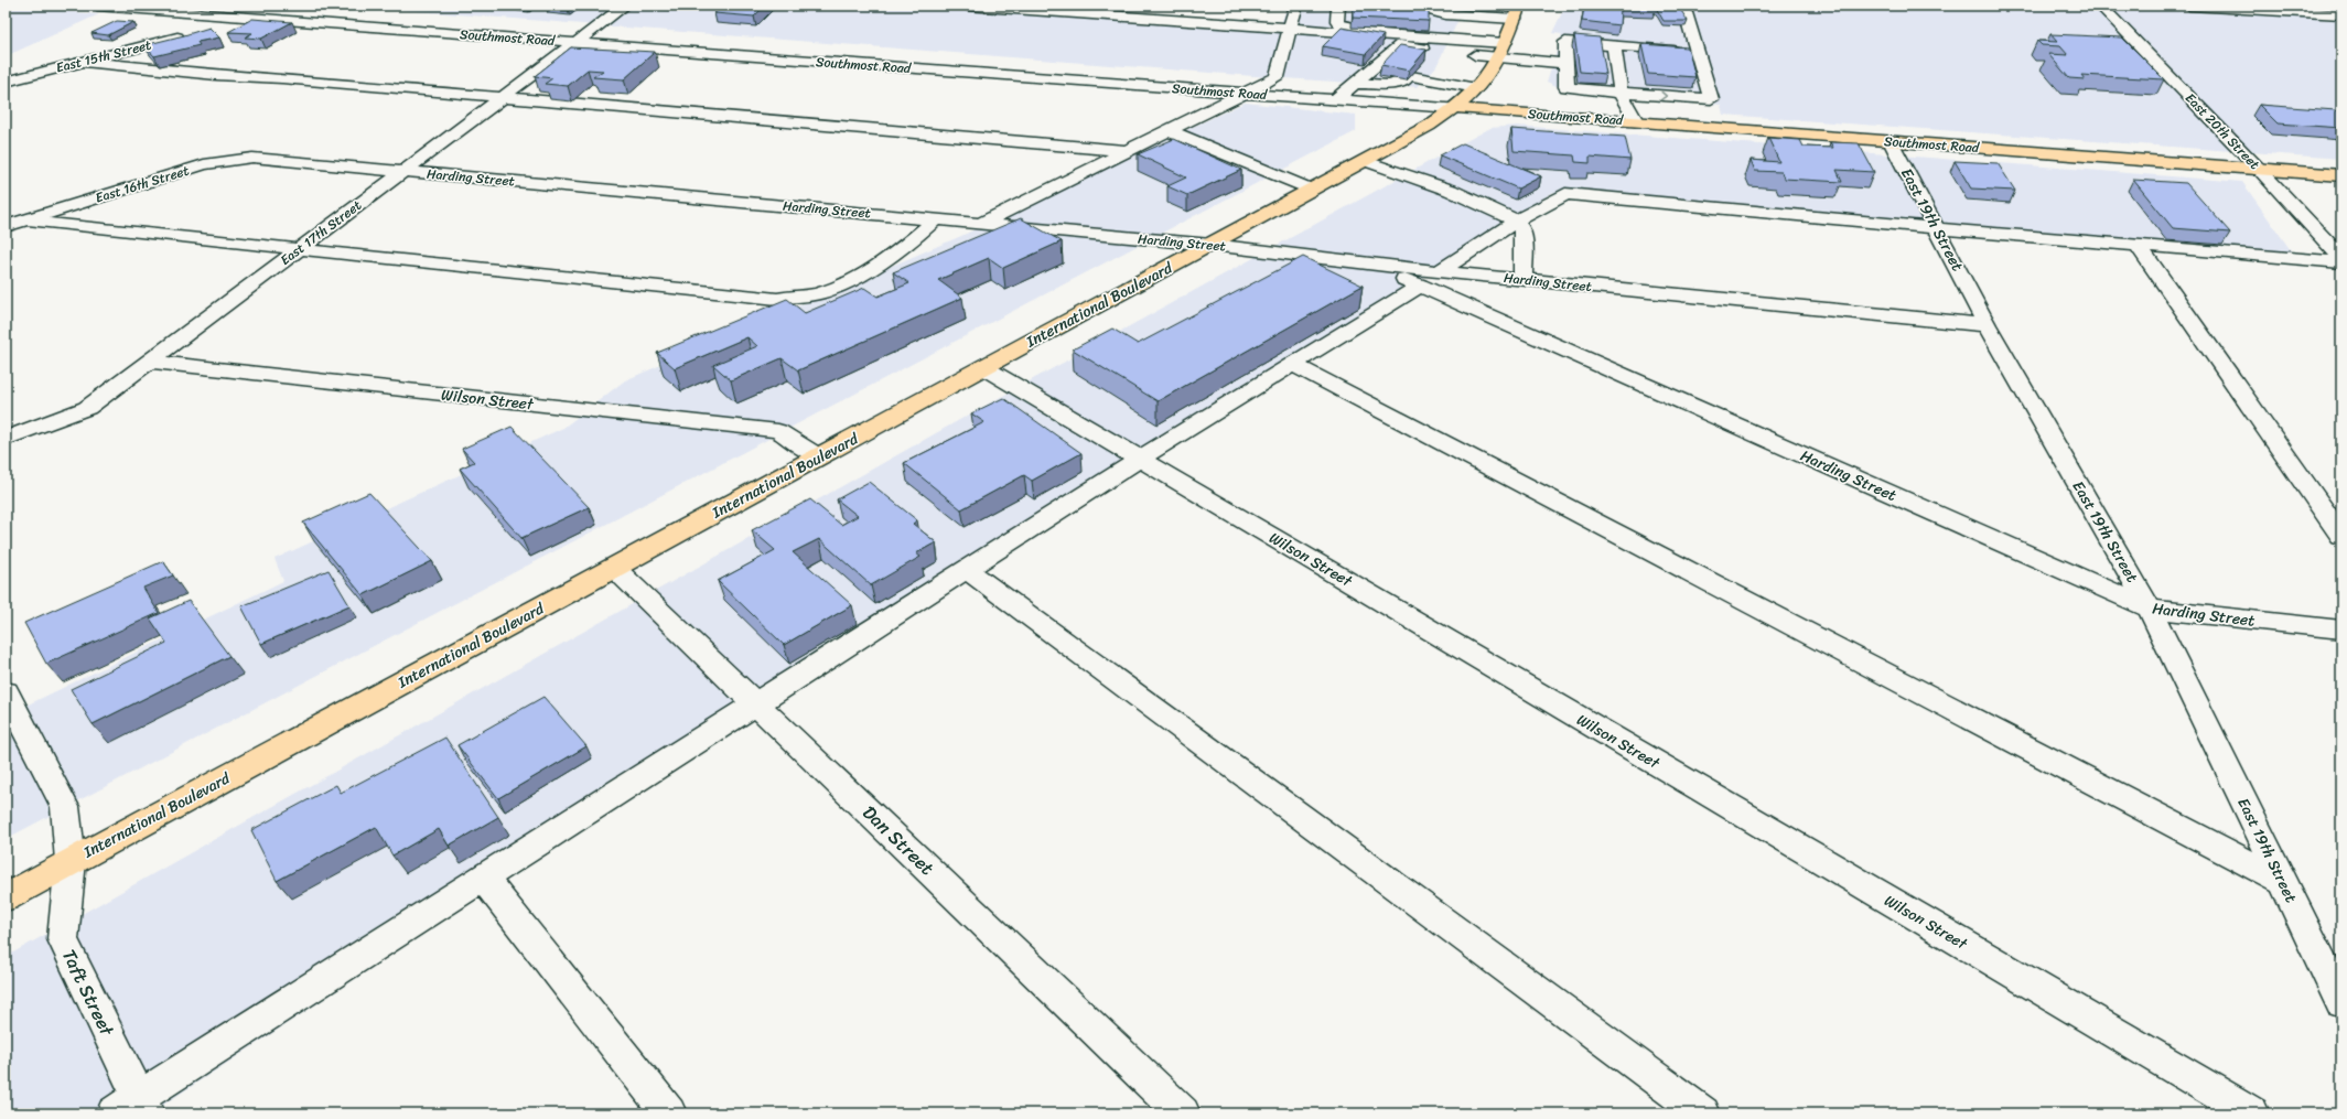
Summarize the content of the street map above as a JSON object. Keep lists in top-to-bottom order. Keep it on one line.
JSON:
{"streets":{"main road":["Southmost Road","International Boulevard"],"street":["East 15th Street","East 20th Street","Harding Street","East 16th Street","East 19th Street","East 17th Street","Wilson Street","Dan Street","Taft Street"]},"crossings":[["Southmost Road","East 20th Street"],["Southmost Road","East 19th Street"],["Southmost Road","East 17th Street"],["Southmost Road","International Boulevard"],["Harding Street","East 16th Street"],["Harding Street","East 19th Street"],["Harding Street","East 17th Street"],["Harding Street","International Boulevard"],["East 17th Street","Wilson Street"],["International Boulevard","Wilson Street"],["International Boulevard","Dan Street"],["International Boulevard","Taft Street"]]}
